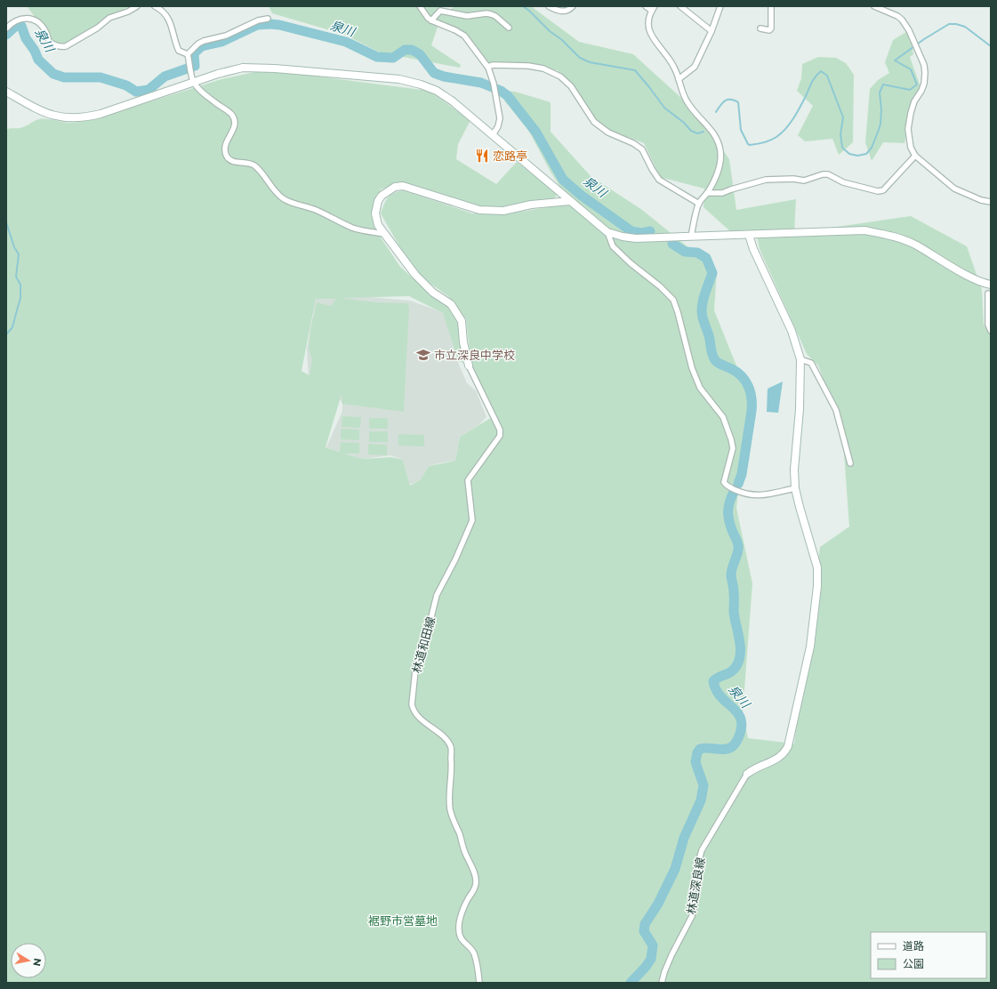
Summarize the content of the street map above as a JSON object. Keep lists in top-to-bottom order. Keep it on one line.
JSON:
{"streets":{"street":["林道和田線","林道深良線"]},"water":["泉川"],"parks":["裾野市営墓地"],"places":{"restaurant":["恋路亭"],"school or university":["市立深良中学校"]},"legend":["道路","公園"],"north":"right"}
